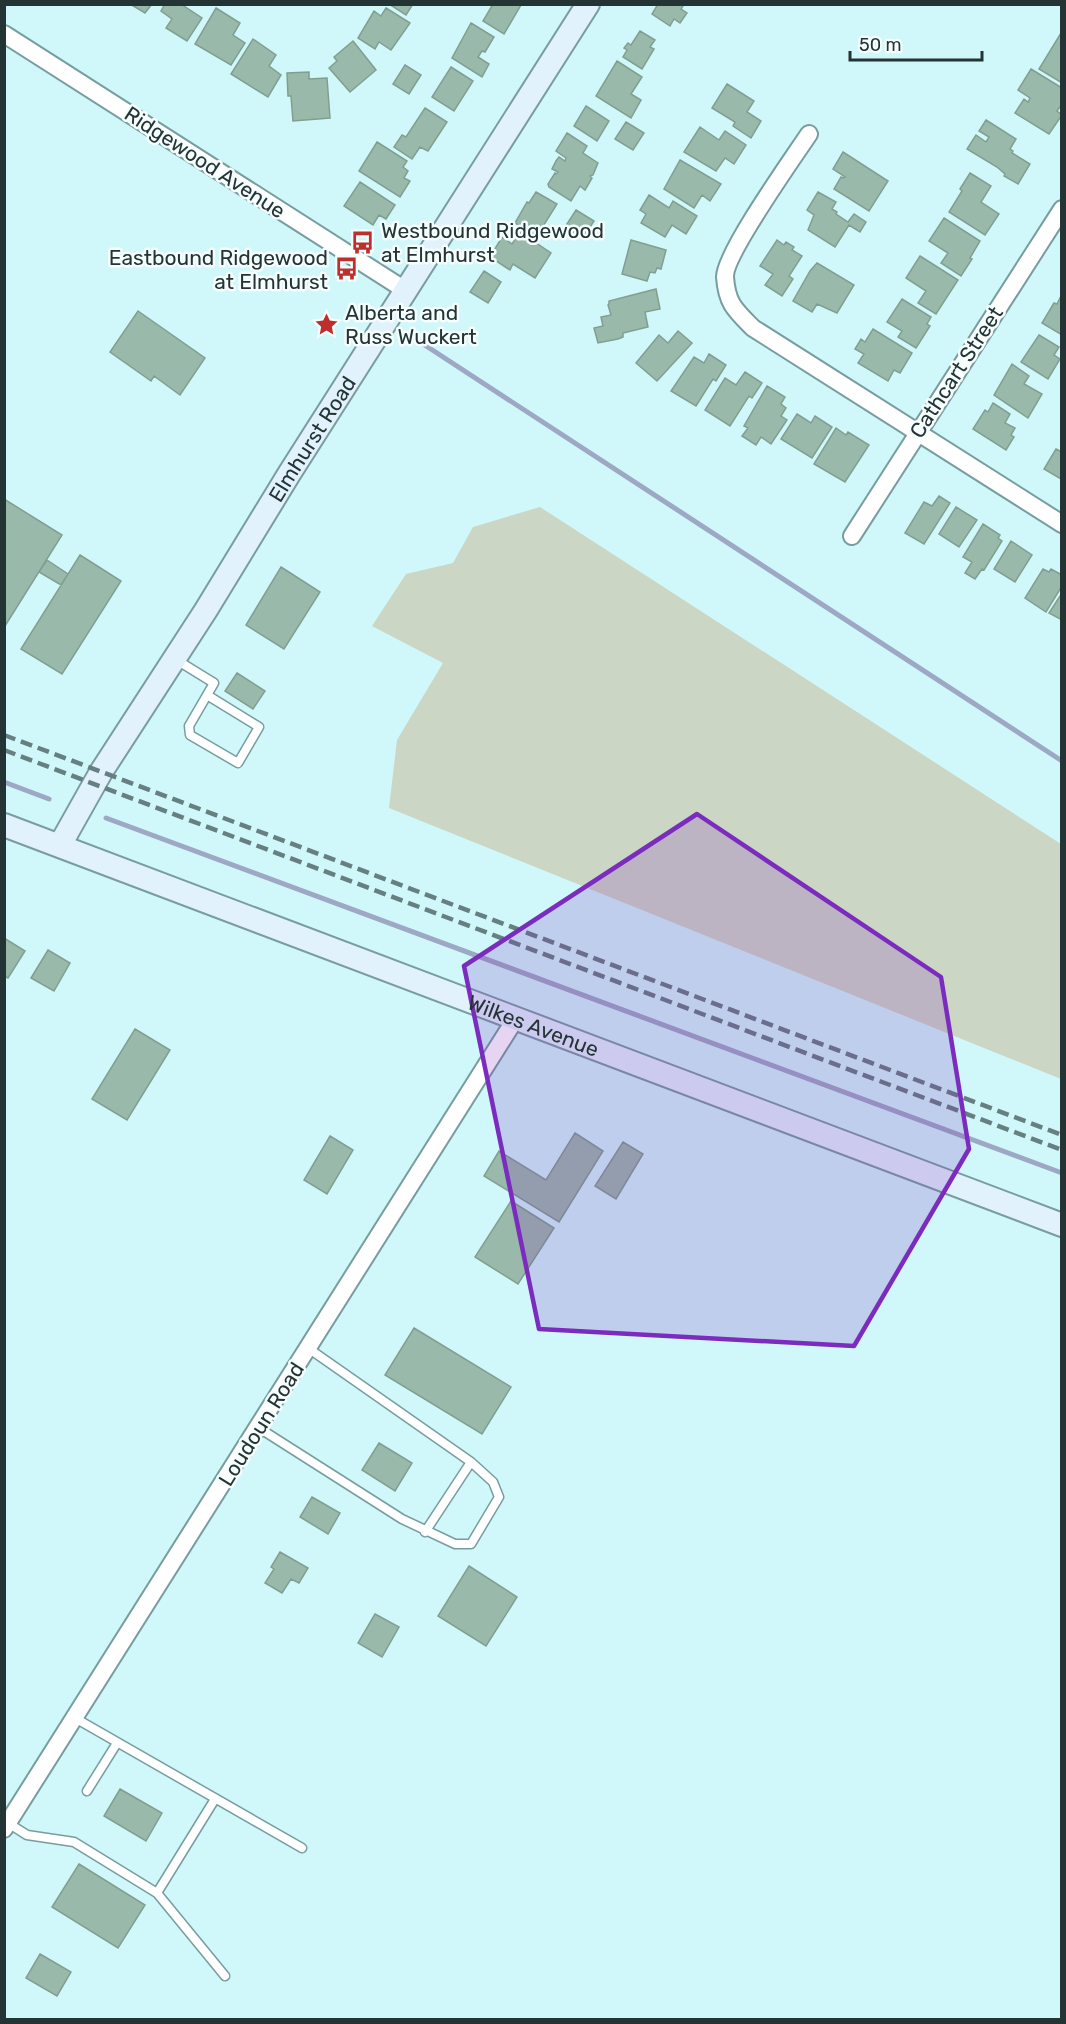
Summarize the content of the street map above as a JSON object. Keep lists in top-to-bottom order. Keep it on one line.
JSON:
{"streets":{"main road":["Elmhurst Road","Wilkes Avenue"],"street":["Ridgewood Avenue","Cathcart Street","Loudoun Road"]},"crossings":[["Ridgewood Avenue","Elmhurst Road"],["Elmhurst Road","Wilkes Avenue"],["Wilkes Avenue","Loudoun Road"]],"places":{"bus stop":["Westbound Ridgewood at Elmhurst","Eastbound Ridgewood at Elmhurst"],"place":["Alberta and Russ Wuckert"]},"scale_bar":"50 m"}
